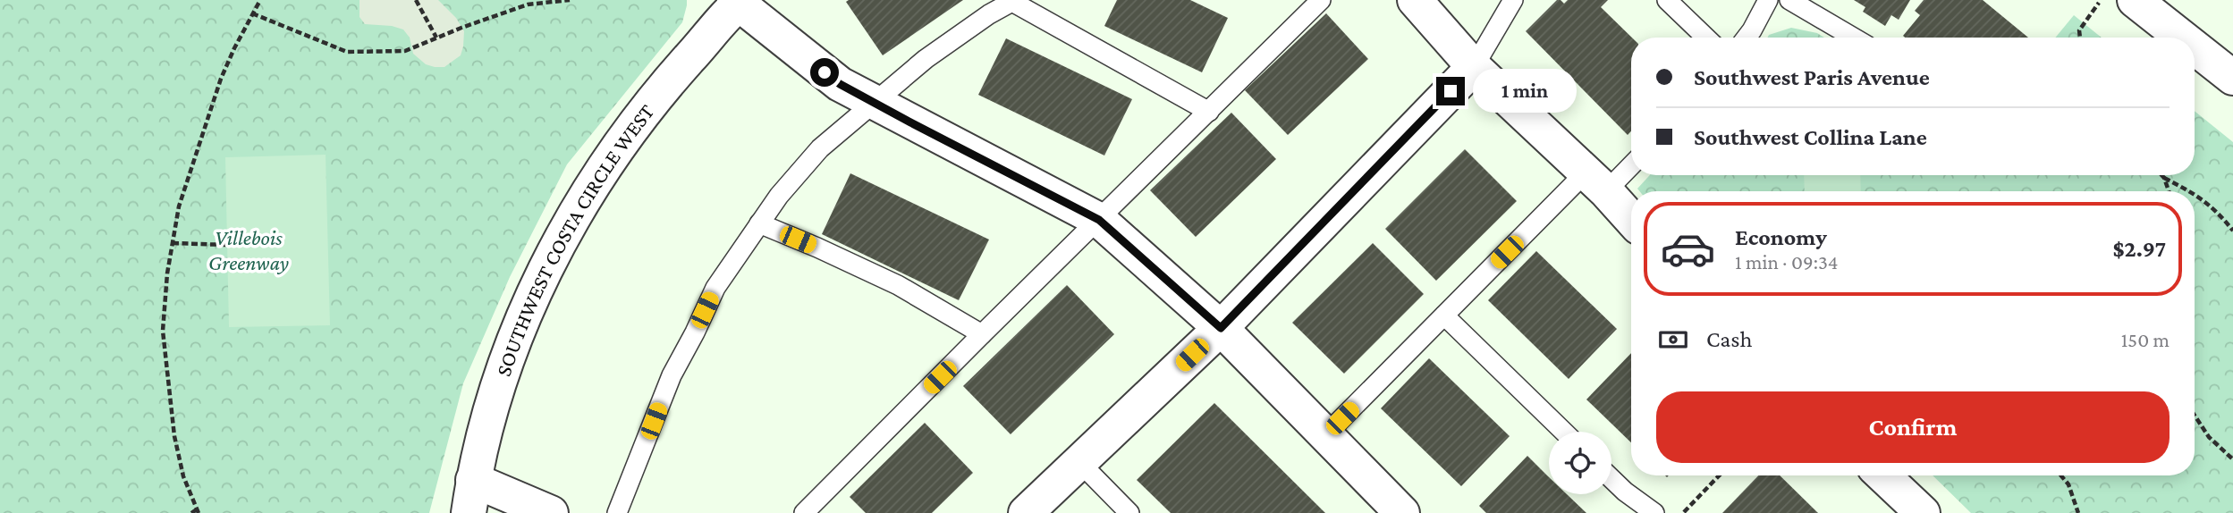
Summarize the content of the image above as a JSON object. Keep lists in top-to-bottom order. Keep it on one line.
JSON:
{"streets":{"street":["SOUTHWEST COSTA CIRCLE WEST"]},"parks":["Villebois Greenway"],"page":{"banner":["Southwest Paris Avenue","Southwest Collina Lane"],"bubble":"1 min","list":[{"name":"Economy","note":"1 min · 09:34","value":"$2.97"}],"pay":["Cash","150 m"],"buttons":"Confirm"}}
